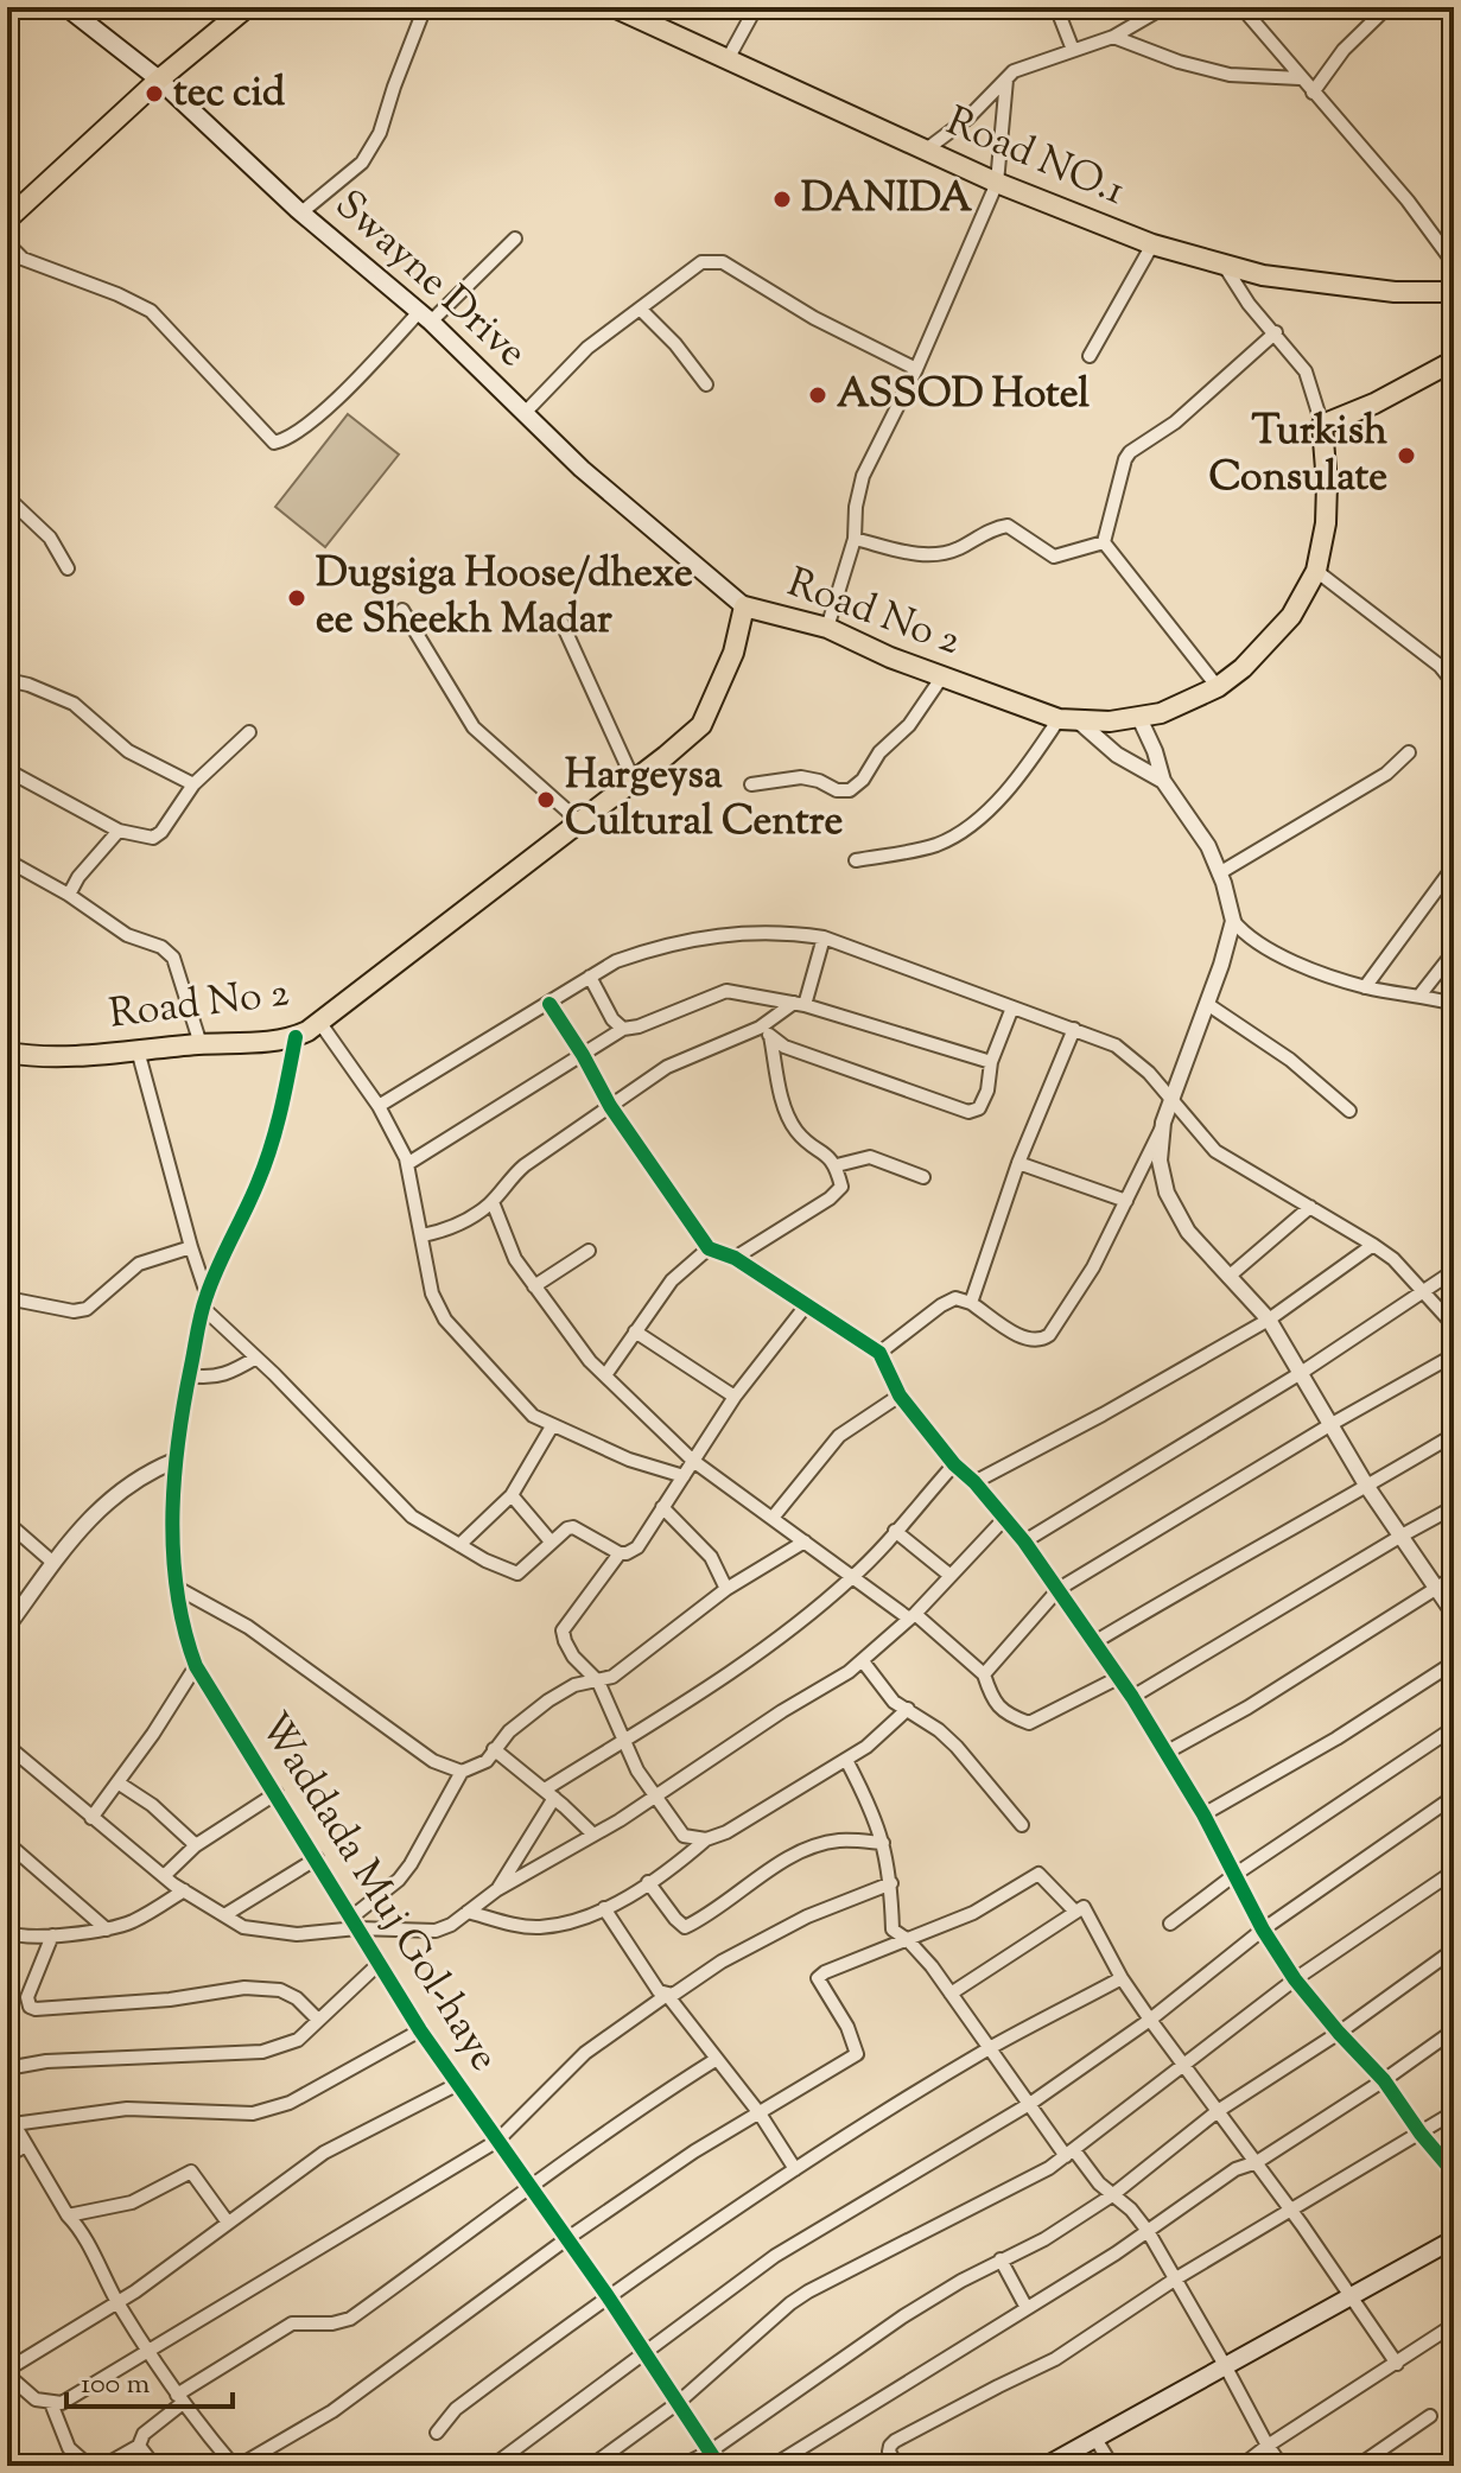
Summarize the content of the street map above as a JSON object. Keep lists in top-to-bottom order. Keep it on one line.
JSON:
{"streets":{"main road":["Road NO.1","Swayne Drive","Road No 2"],"street":["Waddada Muj Gol-haye"]},"crossings":[["Swayne Drive","Road No 2"],["Road No 2","Waddada Muj Gol-haye"]],"places":["tec cid","DANIDA","ASSOD Hotel","Turkish Consulate","Dugsiga Hoose/dhexe ee Sheekh Madar","Hargeysa Cultural Centre"],"scale_bar":"100 m"}
